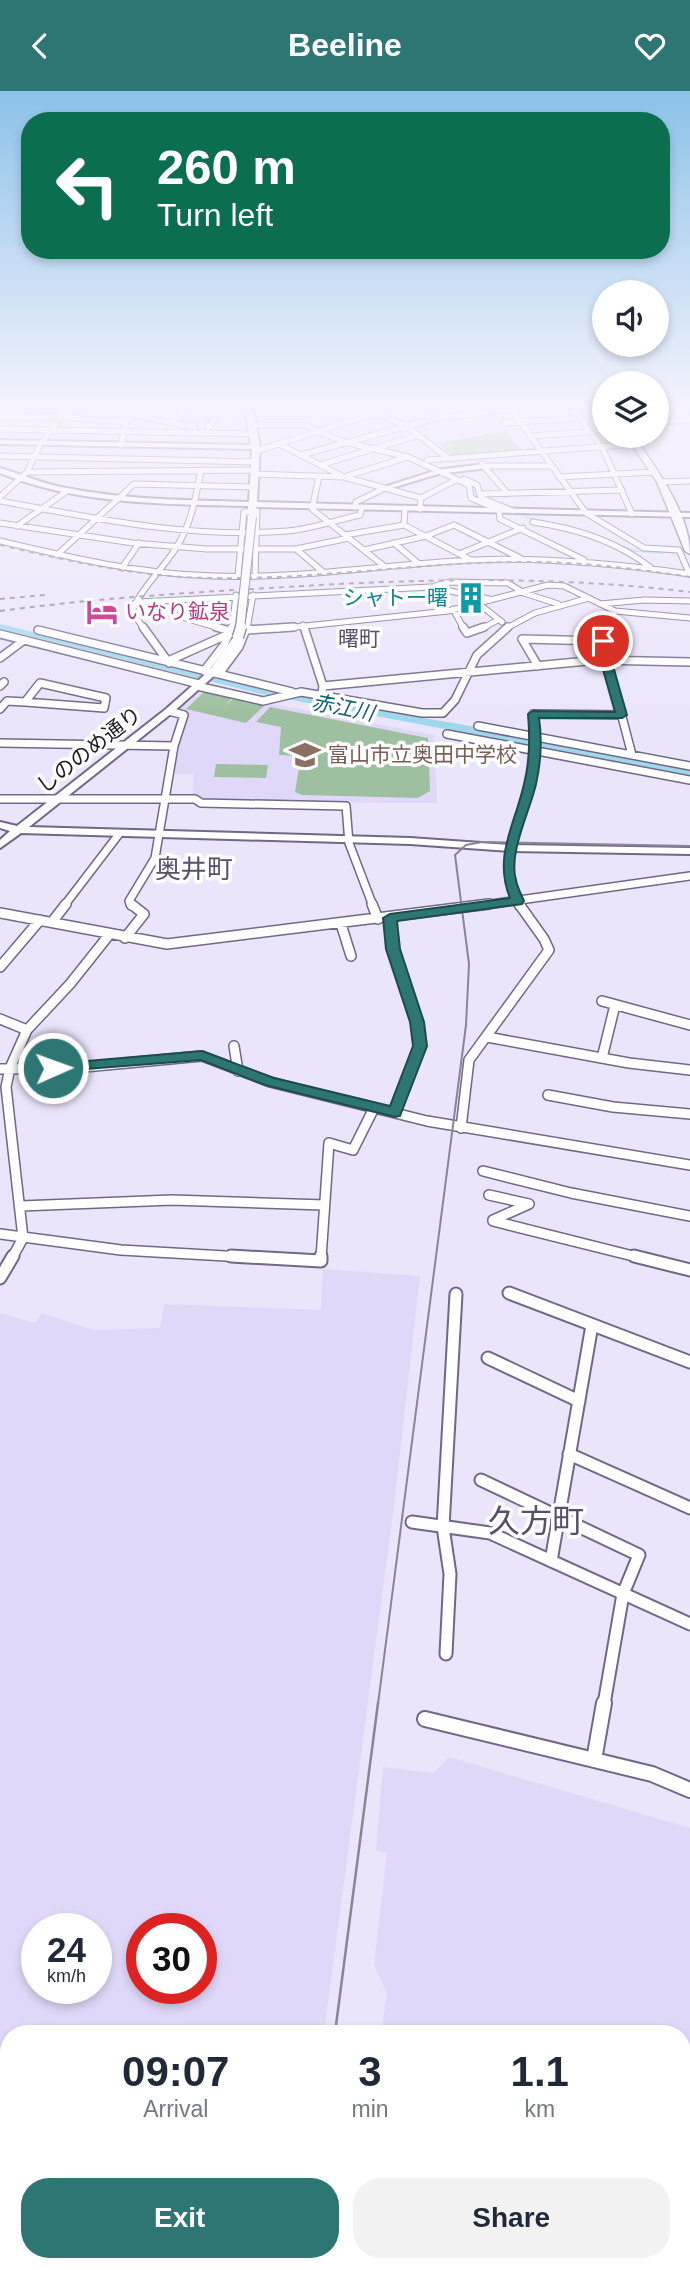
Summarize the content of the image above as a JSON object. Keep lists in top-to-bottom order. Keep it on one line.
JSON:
{"streets":{"street":["しののめ通り"]},"districts":["曙町","奥井町","久方町"],"water":["赤江川"],"places":{"building":["シャトー曙"],"hotel":["いなり鉱泉"],"school or university":["富山市立奥田中学校"]},"page":{"header":"Beeline","turn":["260 m","Turn left"],"speed":"24 km/h","limit":"30","eta":["09:07","Arrival","3","min","1.1","km"],"buttons":["Exit","Share"]}}
